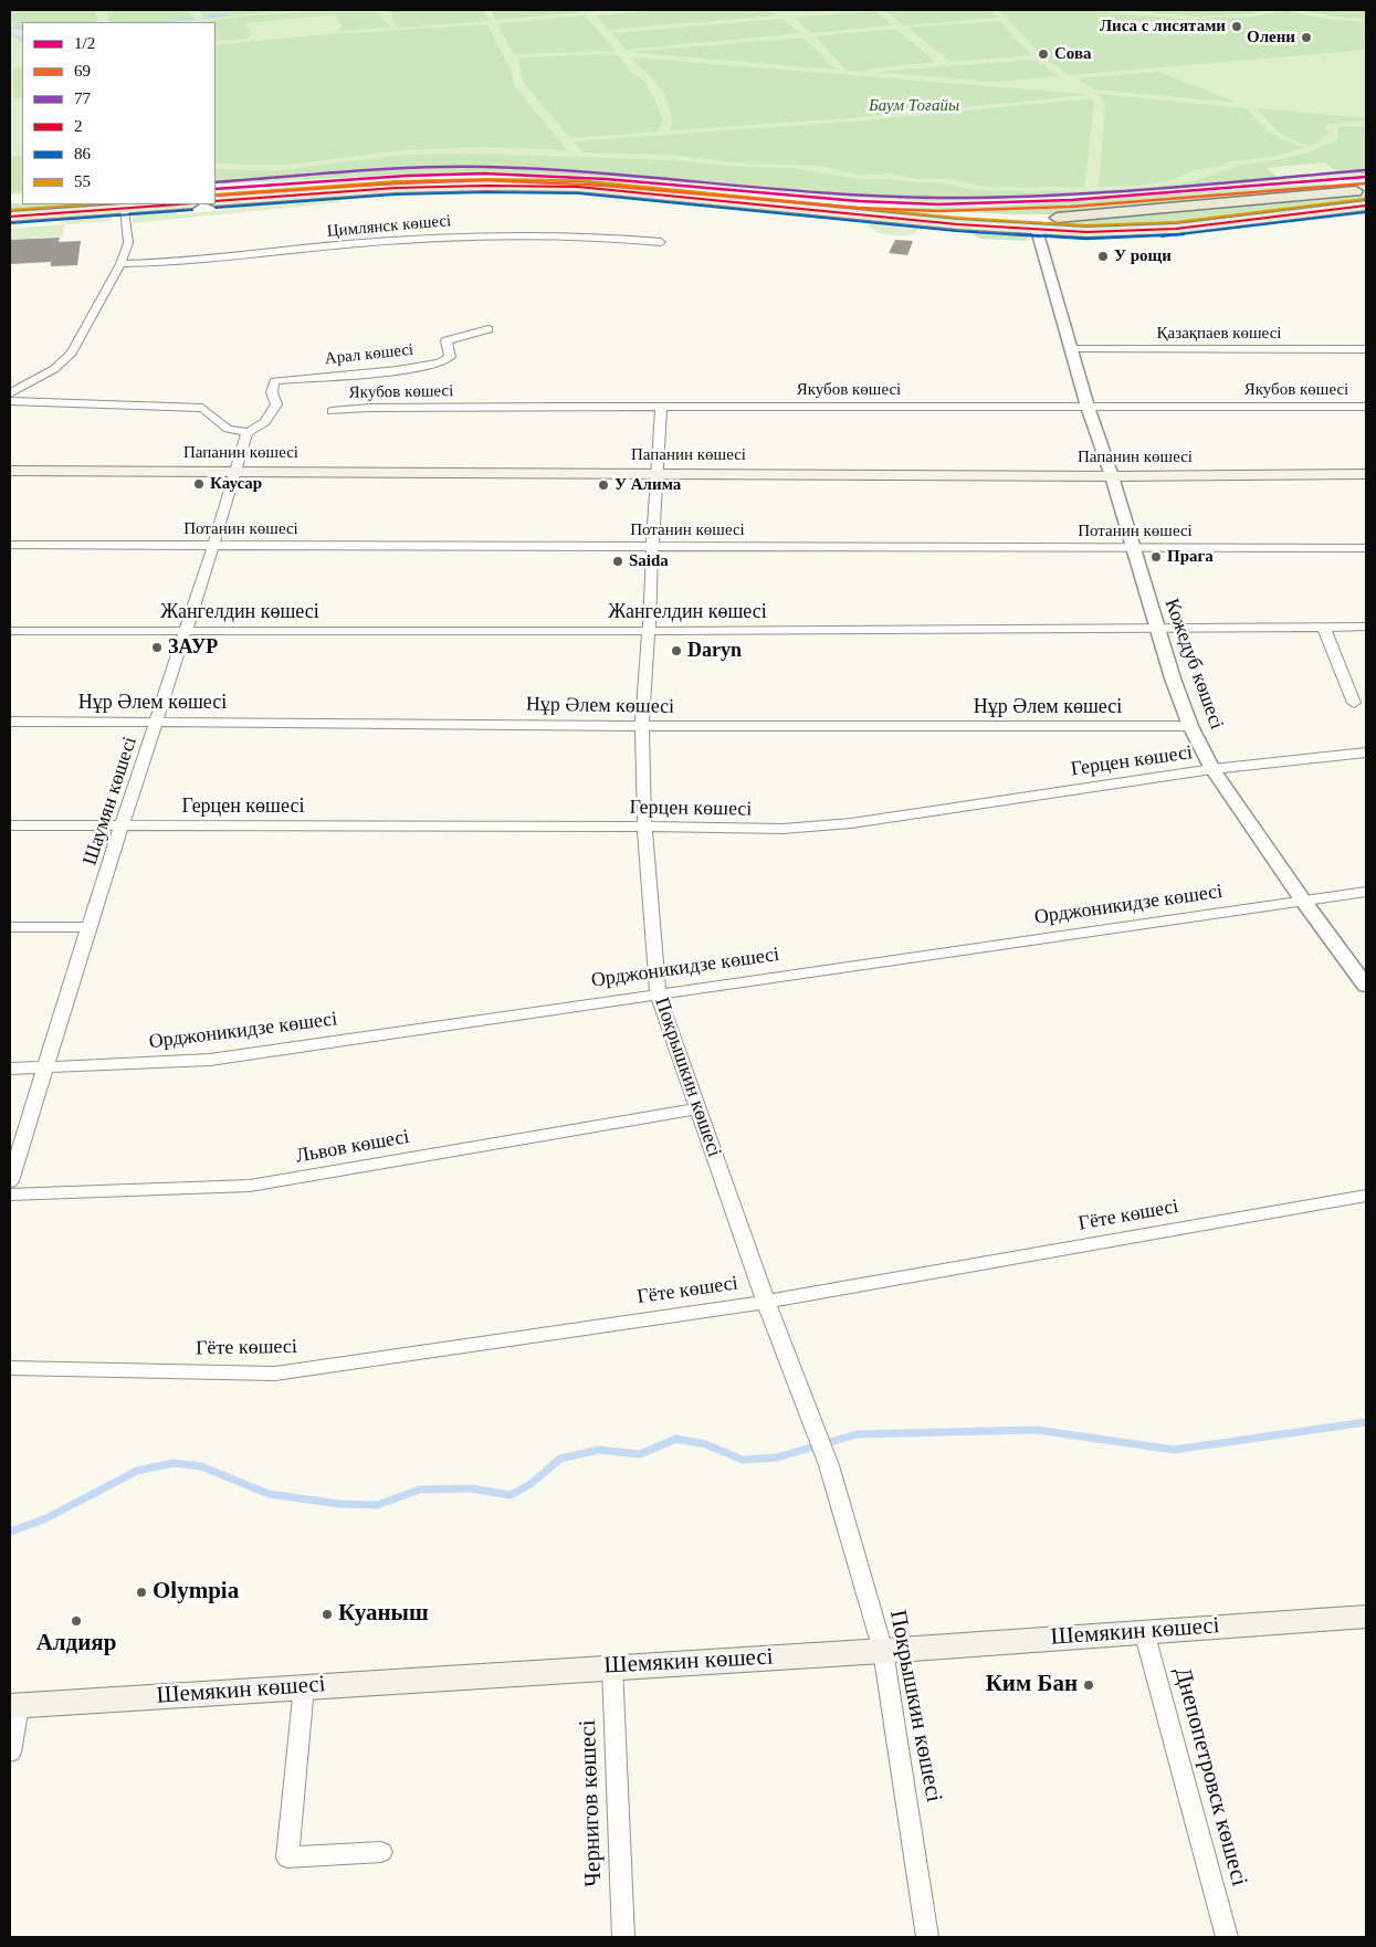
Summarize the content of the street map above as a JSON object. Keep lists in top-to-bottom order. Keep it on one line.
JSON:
{"streets":{"main road":["Папанин көшесі","Шемякин көшесі"],"street":["Цимлянск көшесі","Қазақпаев көшесі","Арал көшесі","Якубов көшесі","Потанин көшесі","Жангелдин көшесі","Кожедуб көшесі","Нұр Әлем көшесі","Герцен көшесі","Шаумян көшесі","Орджоникидзе көшесі","Покрышкин көшесі","Львов көшесі","Гёте көшесі","Днепопетровск көшесі","Чернигов көшесі"]},"crossings":[["Қазақпаев көшесі","Кожедуб көшесі"],["Арал көшесі","Шаумян көшесі"],["Якубов көшесі","Кожедуб көшесі"],["Якубов көшесі","Покрышкин көшесі"],["Папанин көшесі","Кожедуб көшесі"],["Папанин көшесі","Шаумян көшесі"],["Папанин көшесі","Покрышкин көшесі"],["Потанин көшесі","Кожедуб көшесі"],["Потанин көшесі","Шаумян көшесі"],["Потанин көшесі","Покрышкин көшесі"],["Жангелдин көшесі","Кожедуб көшесі"],["Жангелдин көшесі","Шаумян көшесі"],["Жангелдин көшесі","Покрышкин көшесі"],["Кожедуб көшесі","Нұр Әлем көшесі"],["Кожедуб көшесі","Герцен көшесі"],["Кожедуб көшесі","Орджоникидзе көшесі"],["Нұр Әлем көшесі","Шаумян көшесі"],["Нұр Әлем көшесі","Покрышкин көшесі"],["Герцен көшесі","Шаумян көшесі"],["Герцен көшесі","Покрышкин көшесі"],["Шаумян көшесі","Орджоникидзе көшесі"],["Орджоникидзе көшесі","Покрышкин көшесі"],["Покрышкин көшесі","Львов көшесі"],["Покрышкин көшесі","Гёте көшесі"],["Покрышкин көшесі","Шемякин көшесі"],["Шемякин көшесі","Днепопетровск көшесі"],["Шемякин көшесі","Чернигов көшесі"]],"parks":["Баум Тоғайы"],"places":["Лиса с лисятами","Олени","Сова","У рощи","Каусар","У Алима","Прага","Saida","ЗАУР","Daryn","Olympia","Куаныш","Алдияр","Ким Бан"],"lines":["transit line 77","transit line 1/2","transit line 55","transit line 69","transit line 2","transit line 86"],"legend":["1/2","69","77","2","86","55"]}
